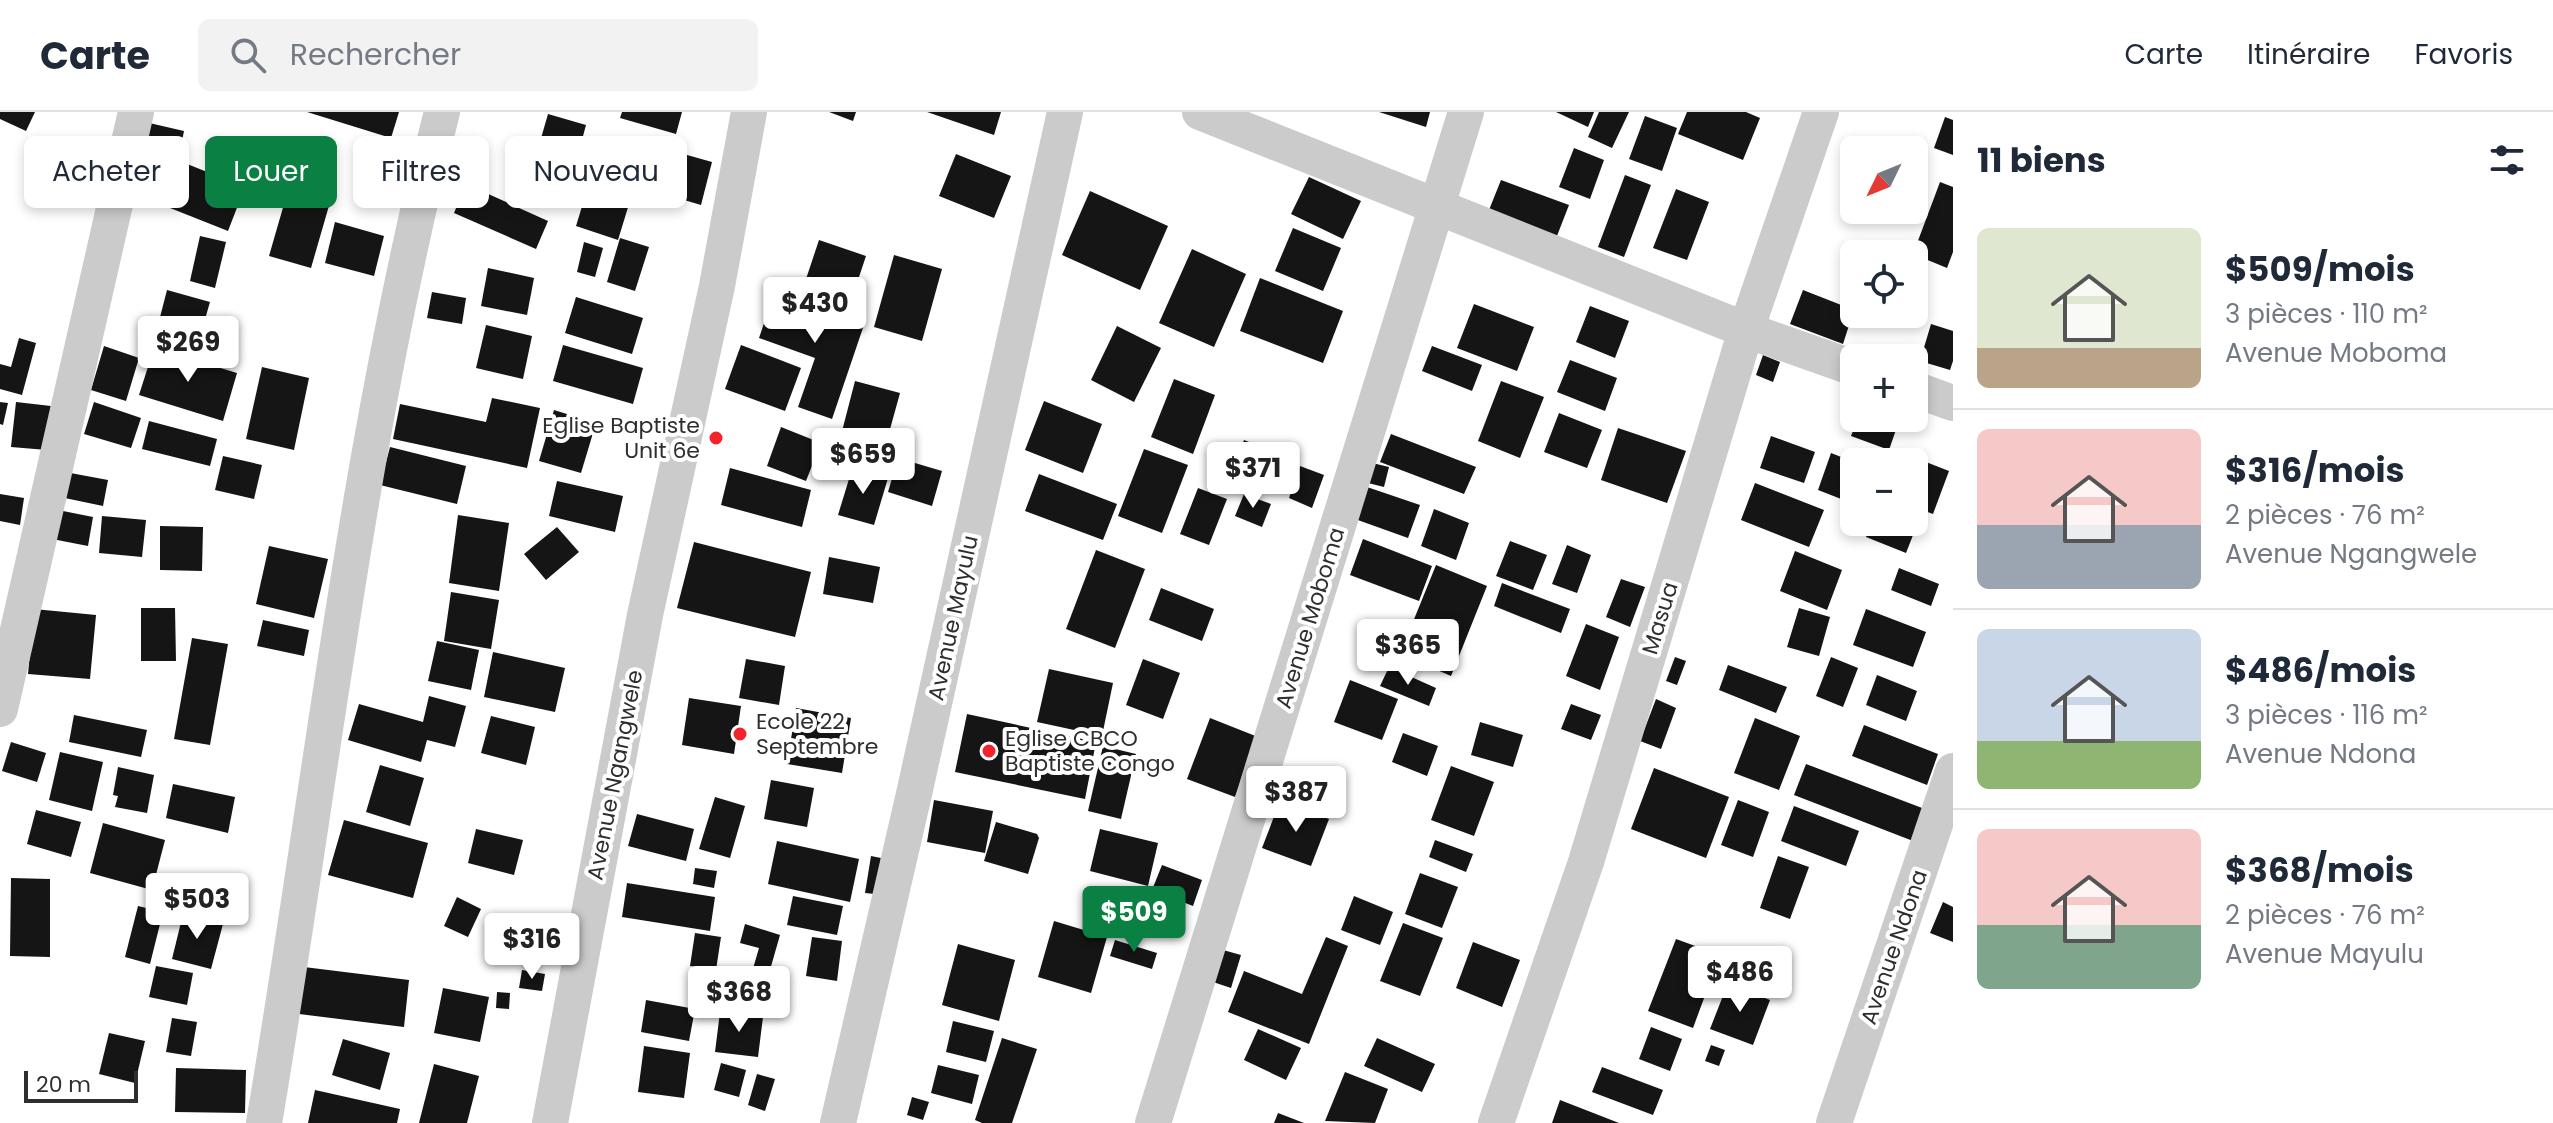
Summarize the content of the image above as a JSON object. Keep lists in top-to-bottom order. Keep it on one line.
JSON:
{"streets":{"street":["Avenue Mayulu","Avenue Moboma","Masua","Avenue Ngangwele","Avenue Ndona"]},"places":["Eglise Baptiste Unit 6e","Ecole 22 Septembre","Eglise CBCO Baptiste Congo"],"scale_bar":"20 m","north":"bottom left","page":{"header":"Carte","search":"Rechercher","nav":["Carte","Itinéraire","Favoris"],"heading":"11 biens","map_buttons":["+","−"],"chip":["Acheter","Louer","Filtres","Nouveau"],"list":[{"name":"$509/mois","note":"3 pièces · 110 m² · Avenue Moboma"},{"name":"$316/mois","note":"2 pièces · 76 m² · Avenue Ngangwele"},{"name":"$486/mois","note":"3 pièces · 116 m² · Avenue Ndona"},{"name":"$368/mois","note":"2 pièces · 76 m² · Avenue Mayulu"}],"price":["$430","$269","$659","$371","$365","$387","$503","$509","$316","$486","$368"],"scale":"20 m"}}
